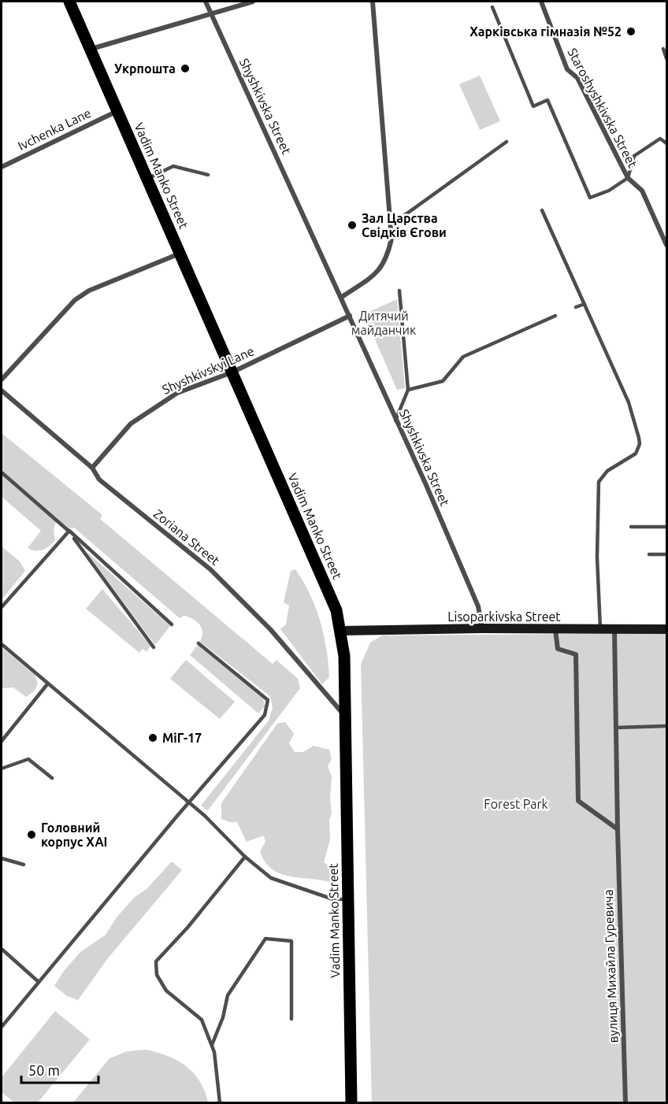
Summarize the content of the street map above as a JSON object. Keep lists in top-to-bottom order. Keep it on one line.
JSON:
{"streets":{"main road":["Vadim Manko Street"],"street":["Shyshkivska Street","Staroshyshkivska Street","Ivchenka Lane","Shyshkivskyi Lane","Zoriana Street","Lisoparkivska Street","вулиця Михайла Гуревича"]},"crossings":[["Shyshkivska Street","Shyshkivskyi Lane"],["Shyshkivska Street","Lisoparkivska Street"],["Ivchenka Lane","Vadim Manko Street"],["Vadim Manko Street","Shyshkivskyi Lane"],["Vadim Manko Street","Zoriana Street"],["Vadim Manko Street","Lisoparkivska Street"],["Shyshkivskyi Lane","Zoriana Street"],["Lisoparkivska Street","вулиця Михайла Гуревича"]],"parks":["Дитячий майданчик","Forest Park"],"places":["Харківська гімназія №52","Укрпошта","Зал Царства Свідків Єгови","МіГ-17","Головний корпус ХАІ"],"scale_bar":"50 m"}
